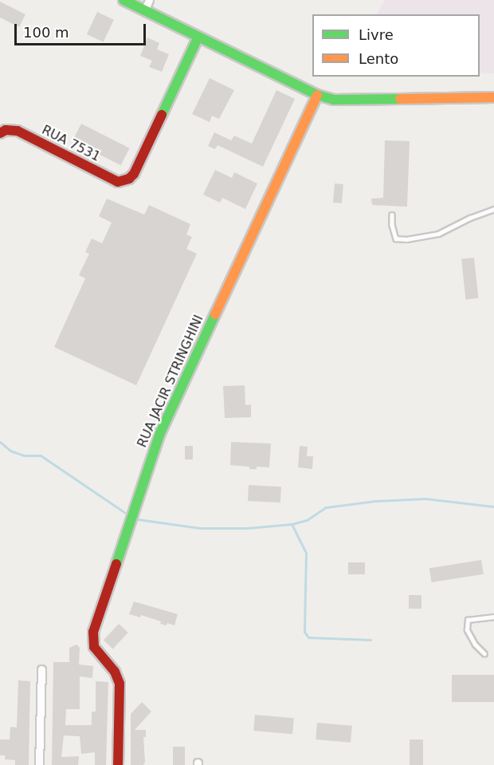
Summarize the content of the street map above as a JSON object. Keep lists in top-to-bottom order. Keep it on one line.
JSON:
{"streets":{"street":["RUA 7531","RUA JACIR STRINGHINI"]},"legend":["Livre","Lento"],"scale_bar":"100 m"}
